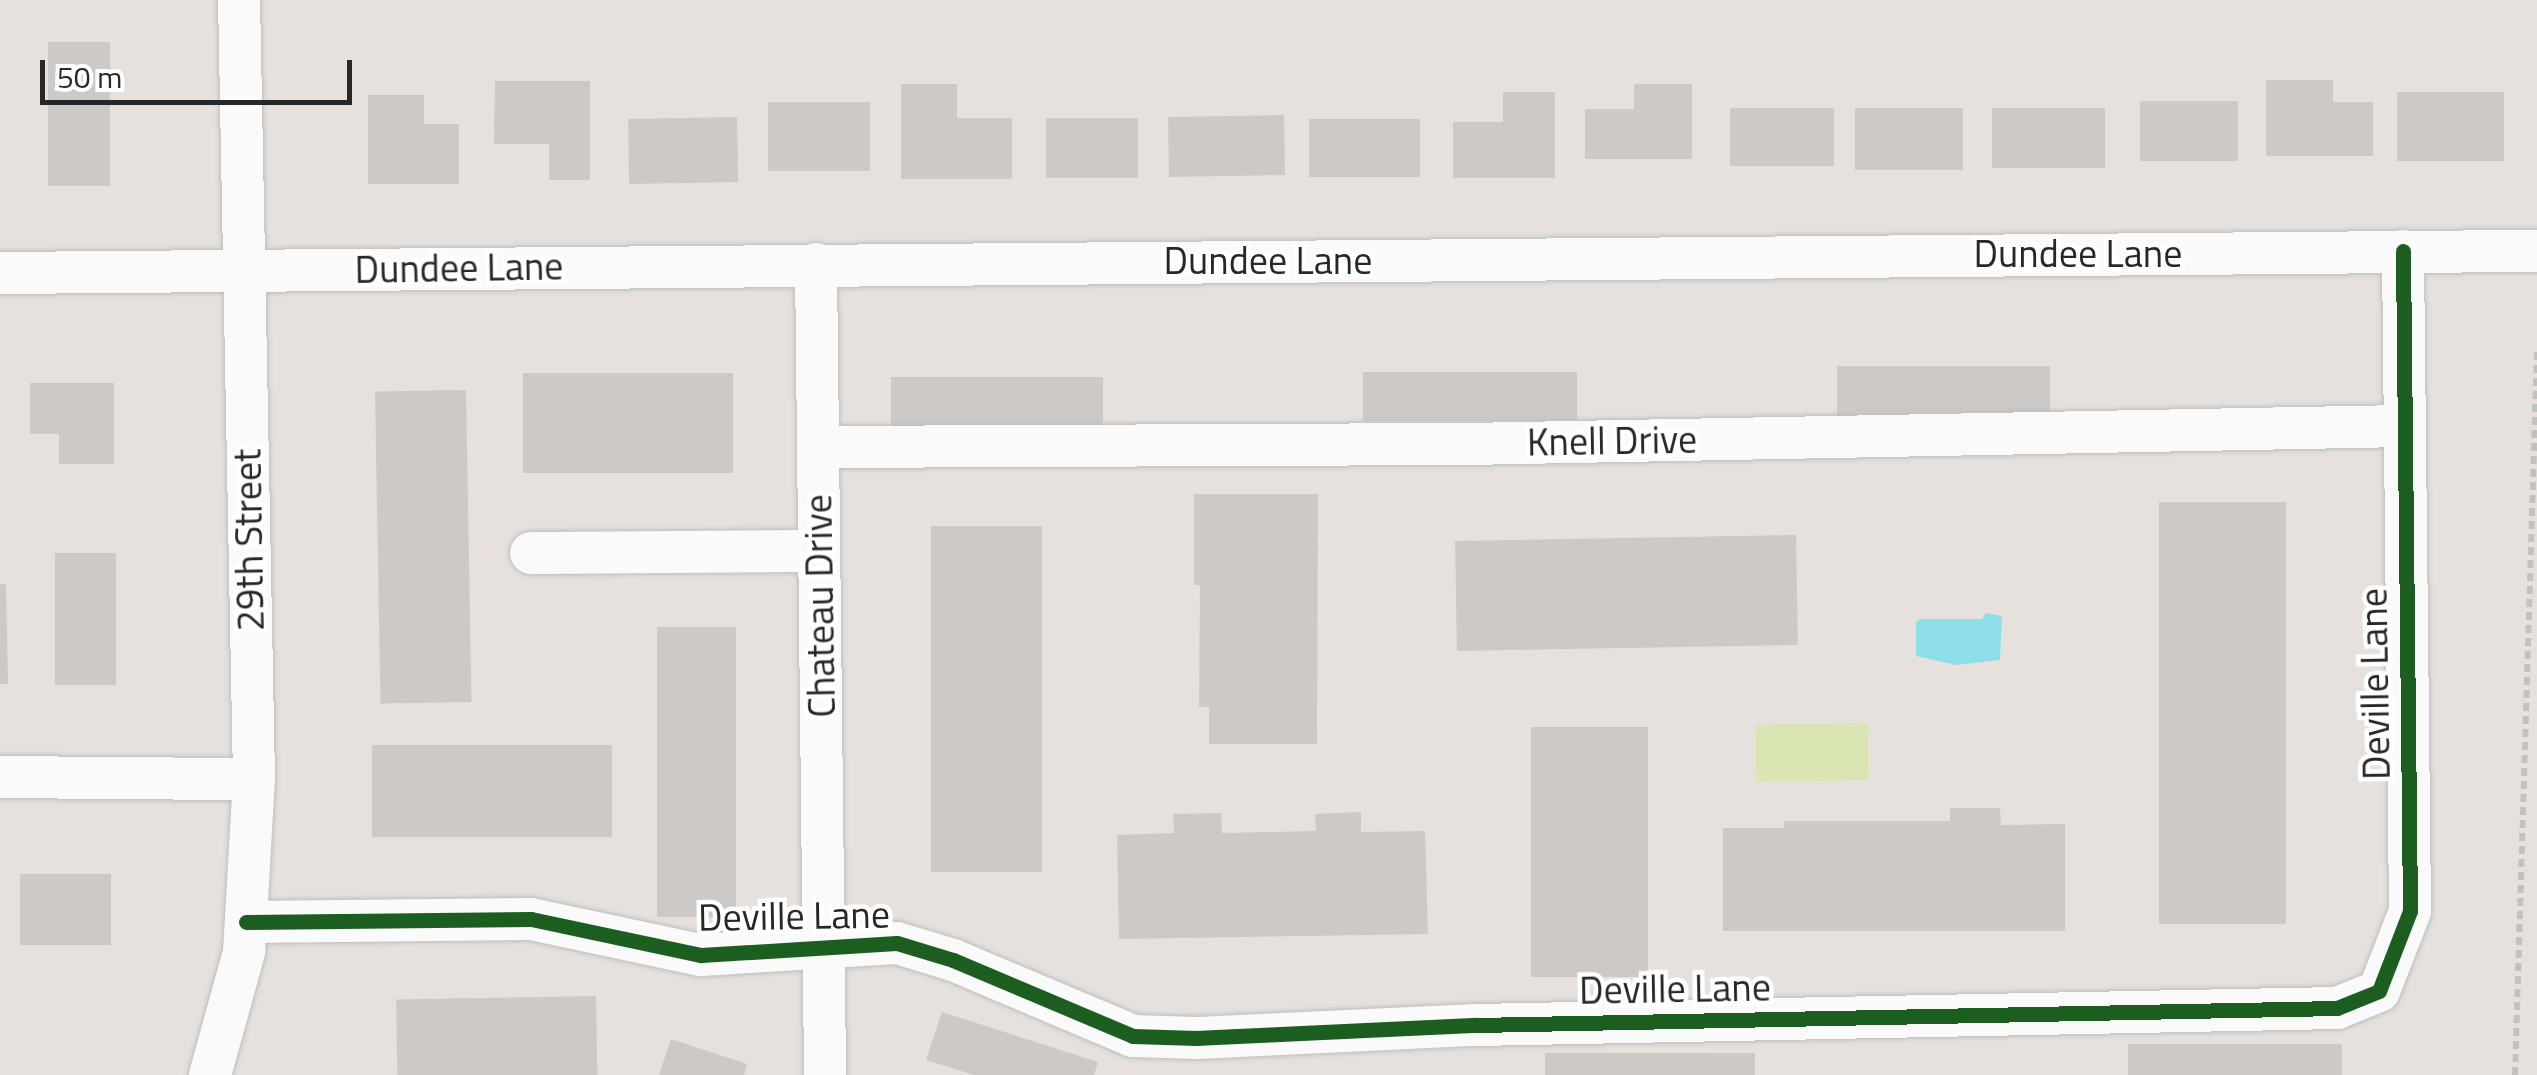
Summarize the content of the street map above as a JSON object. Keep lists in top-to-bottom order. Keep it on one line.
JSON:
{"streets":{"street":["Dundee Lane","Knell Drive","29th Street","Chateau Drive","Deville Lane"]},"crossings":[["Dundee Lane","29th Street"],["Dundee Lane","Chateau Drive"],["Dundee Lane","Deville Lane"],["Knell Drive","Chateau Drive"],["Knell Drive","Deville Lane"],["29th Street","Deville Lane"],["Chateau Drive","Deville Lane"]],"scale_bar":"50 m"}
